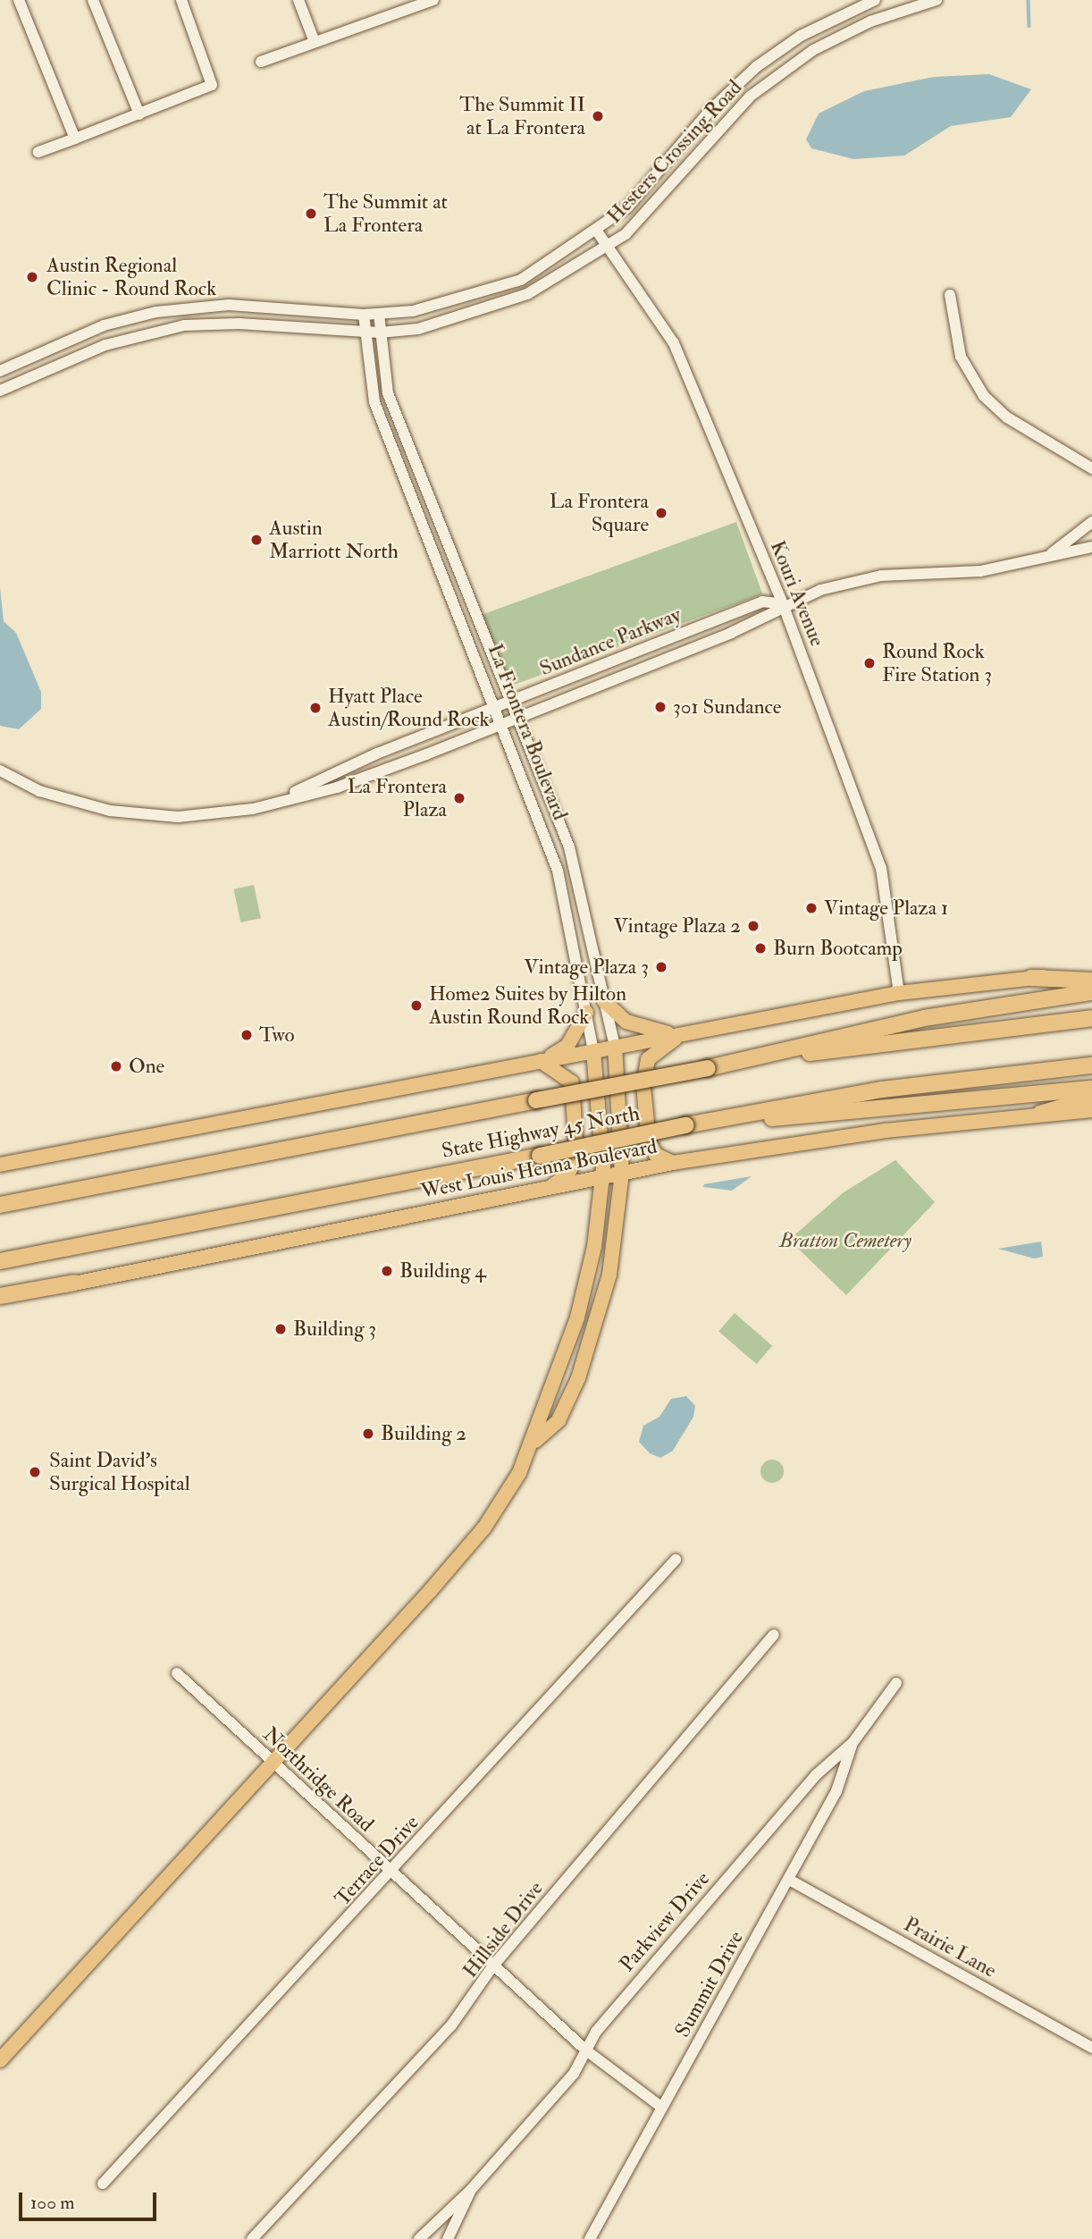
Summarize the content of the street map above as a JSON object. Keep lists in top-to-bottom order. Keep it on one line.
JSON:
{"streets":{"highway":["State Highway 45 North"],"main road":["La Frontera Boulevard","West Louis Henna Boulevard"],"street":["Hesters Crossing Road","Kouri Avenue","Sundance Parkway","Northridge Road","Terrace Drive","Parkview Drive","Hillside Drive","Prairie Lane","Summit Drive"]},"crossings":[["Hesters Crossing Road","Kouri Avenue"],["Hesters Crossing Road","La Frontera Boulevard"],["Kouri Avenue","Sundance Parkway"],["Sundance Parkway","La Frontera Boulevard"],["La Frontera Boulevard","West Louis Henna Boulevard"],["Northridge Road","Terrace Drive"],["Northridge Road","Parkview Drive"],["Northridge Road","Hillside Drive"],["Northridge Road","Summit Drive"],["Parkview Drive","Summit Drive"],["Prairie Lane","Summit Drive"]],"parks":["Bratton Cemetery"],"places":["The Summit II at La Frontera","The Summit at La Frontera","Austin Regional Clinic - Round Rock","La Frontera Square","Austin Marriott North","Round Rock Fire Station 3","301 Sundance","Hyatt Place Austin/Round Rock","La Frontera Plaza","Vintage Plaza 1","Vintage Plaza 2","Burn Bootcamp","Vintage Plaza 3","Home2 Suites by Hilton Austin Round Rock","Two","One","Building 4","Building 3","Building 2","Saint David's Surgical Hospital"],"scale_bar":"100 m"}
